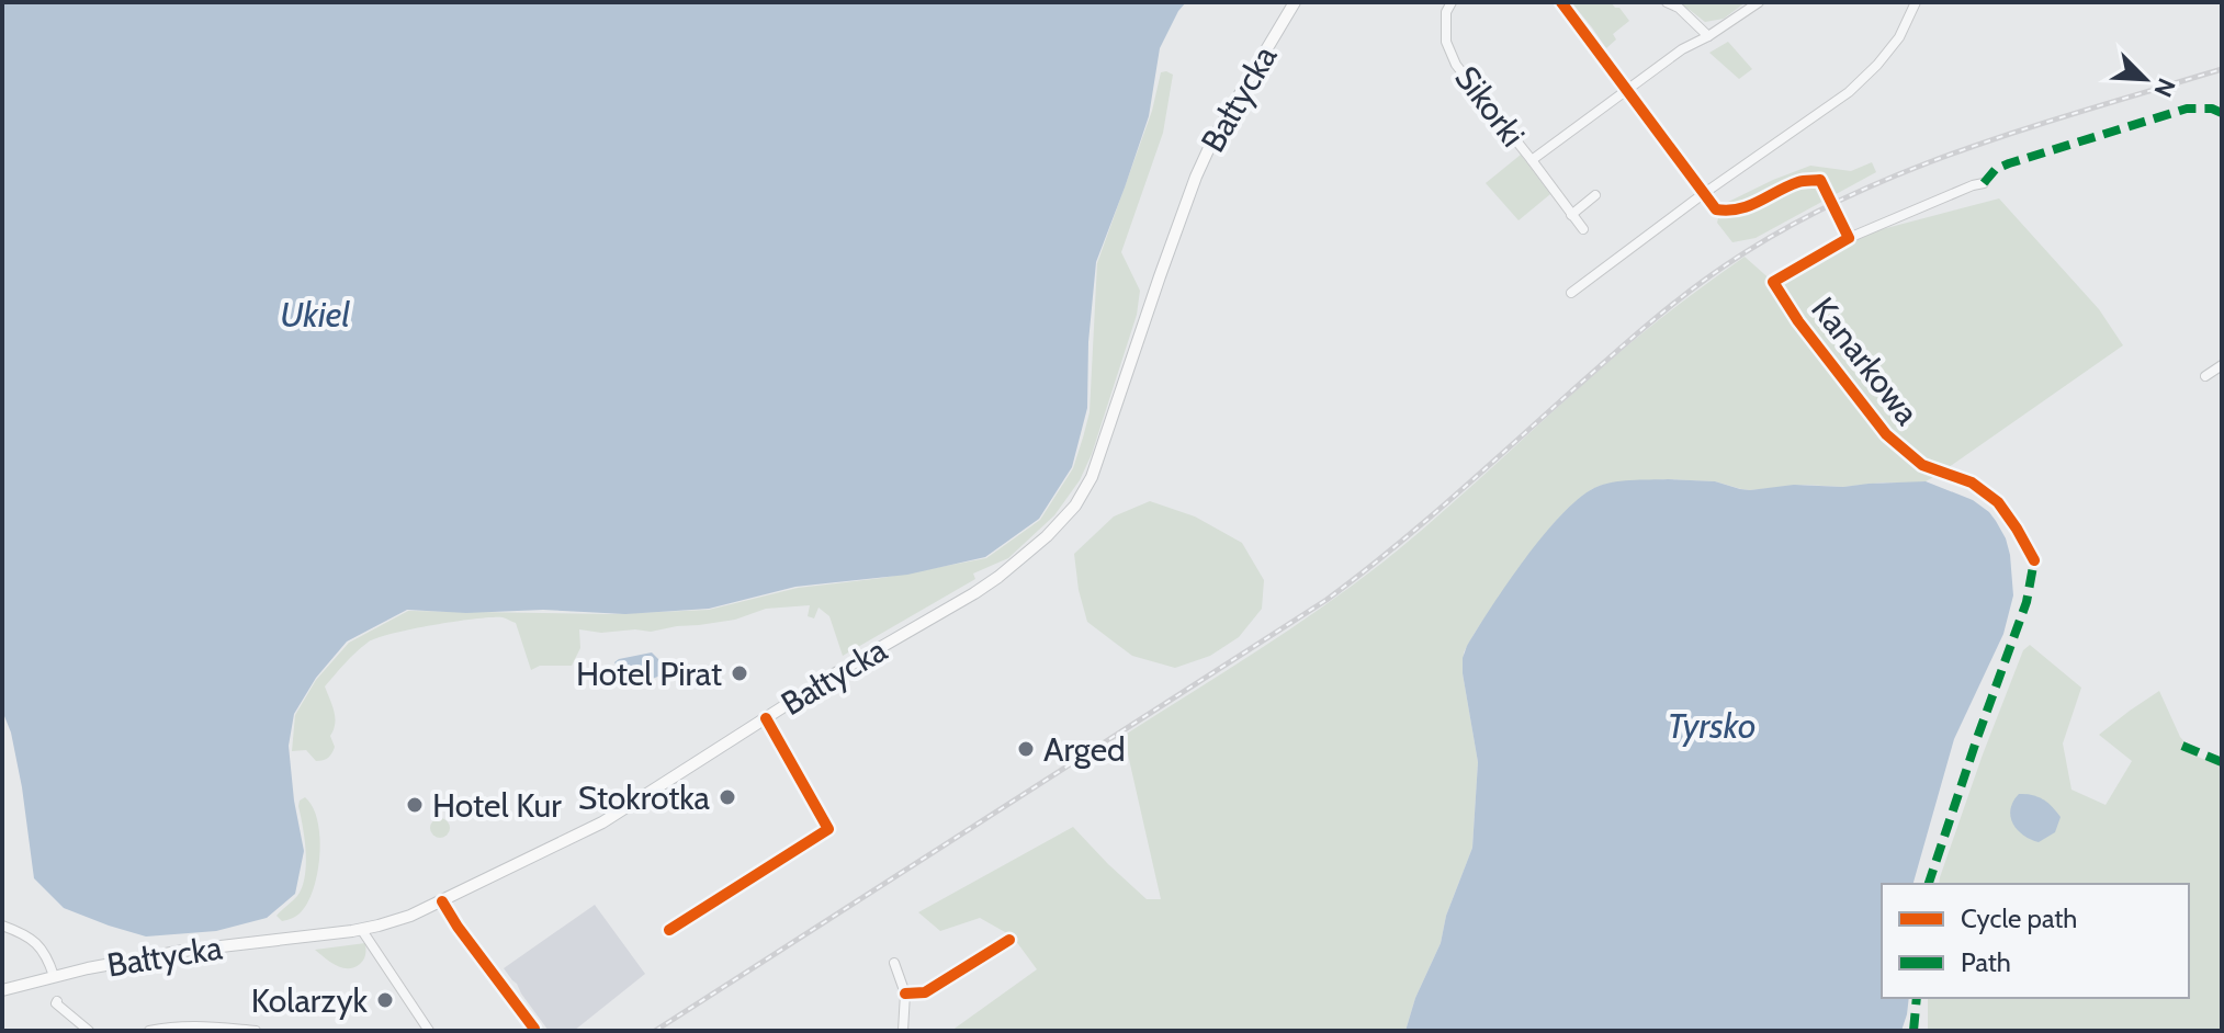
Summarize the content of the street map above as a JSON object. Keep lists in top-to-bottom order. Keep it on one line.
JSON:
{"streets":{"main road":["Bałtycka"],"street":["Sikorki","Kanarkowa"]},"water":["Ukiel","Tyrsko"],"places":["Hotel Pirat","Arged","Stokrotka","Hotel Kur","Kolarzyk"],"legend":["Cycle path","Path"],"north":"bottom right"}
